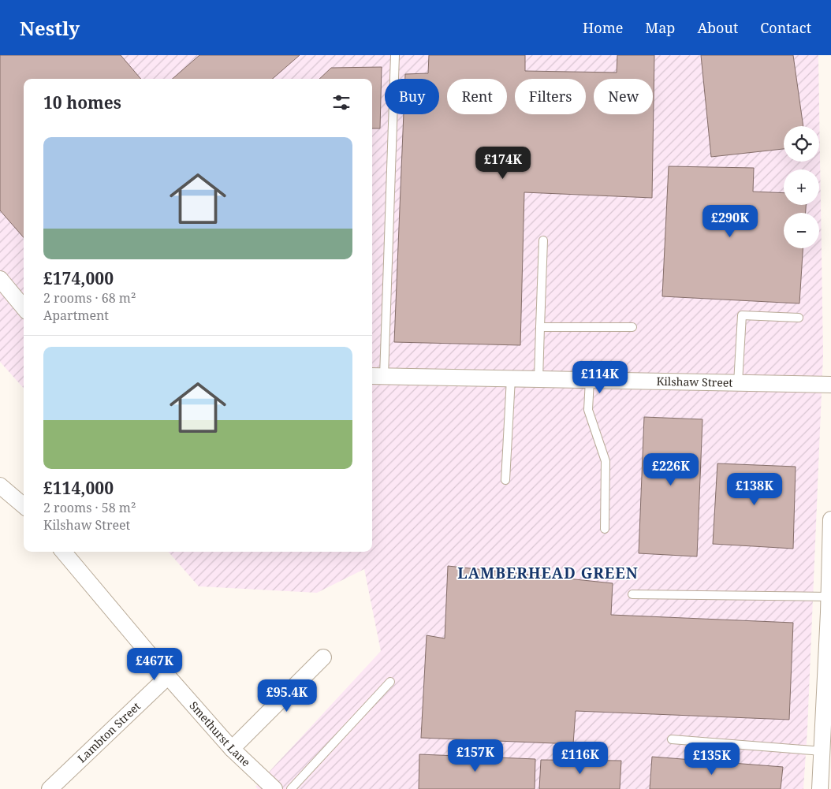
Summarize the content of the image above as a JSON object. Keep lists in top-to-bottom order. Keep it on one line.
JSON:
{"streets":{"street":["Kilshaw Street","Lambton Street","Smethurst Lane"]},"crossings":[["Lambton Street","Smethurst Lane"]],"districts":["LAMBERHEAD GREEN"],"page":{"header":"Nestly","nav":["Home","Map","About","Contact"],"chip":["Buy","Rent","Filters","New"],"heading":"10 homes","map_buttons":["+","−"],"list":[{"name":"£174,000","note":"2 rooms · 68 m² · Apartment"},{"name":"£114,000","note":"2 rooms · 58 m² · Kilshaw Street"}],"price":["£174K","£290K","£114K","£226K","£138K","£467K","£95.4K","£157K","£116K","£135K"]}}
